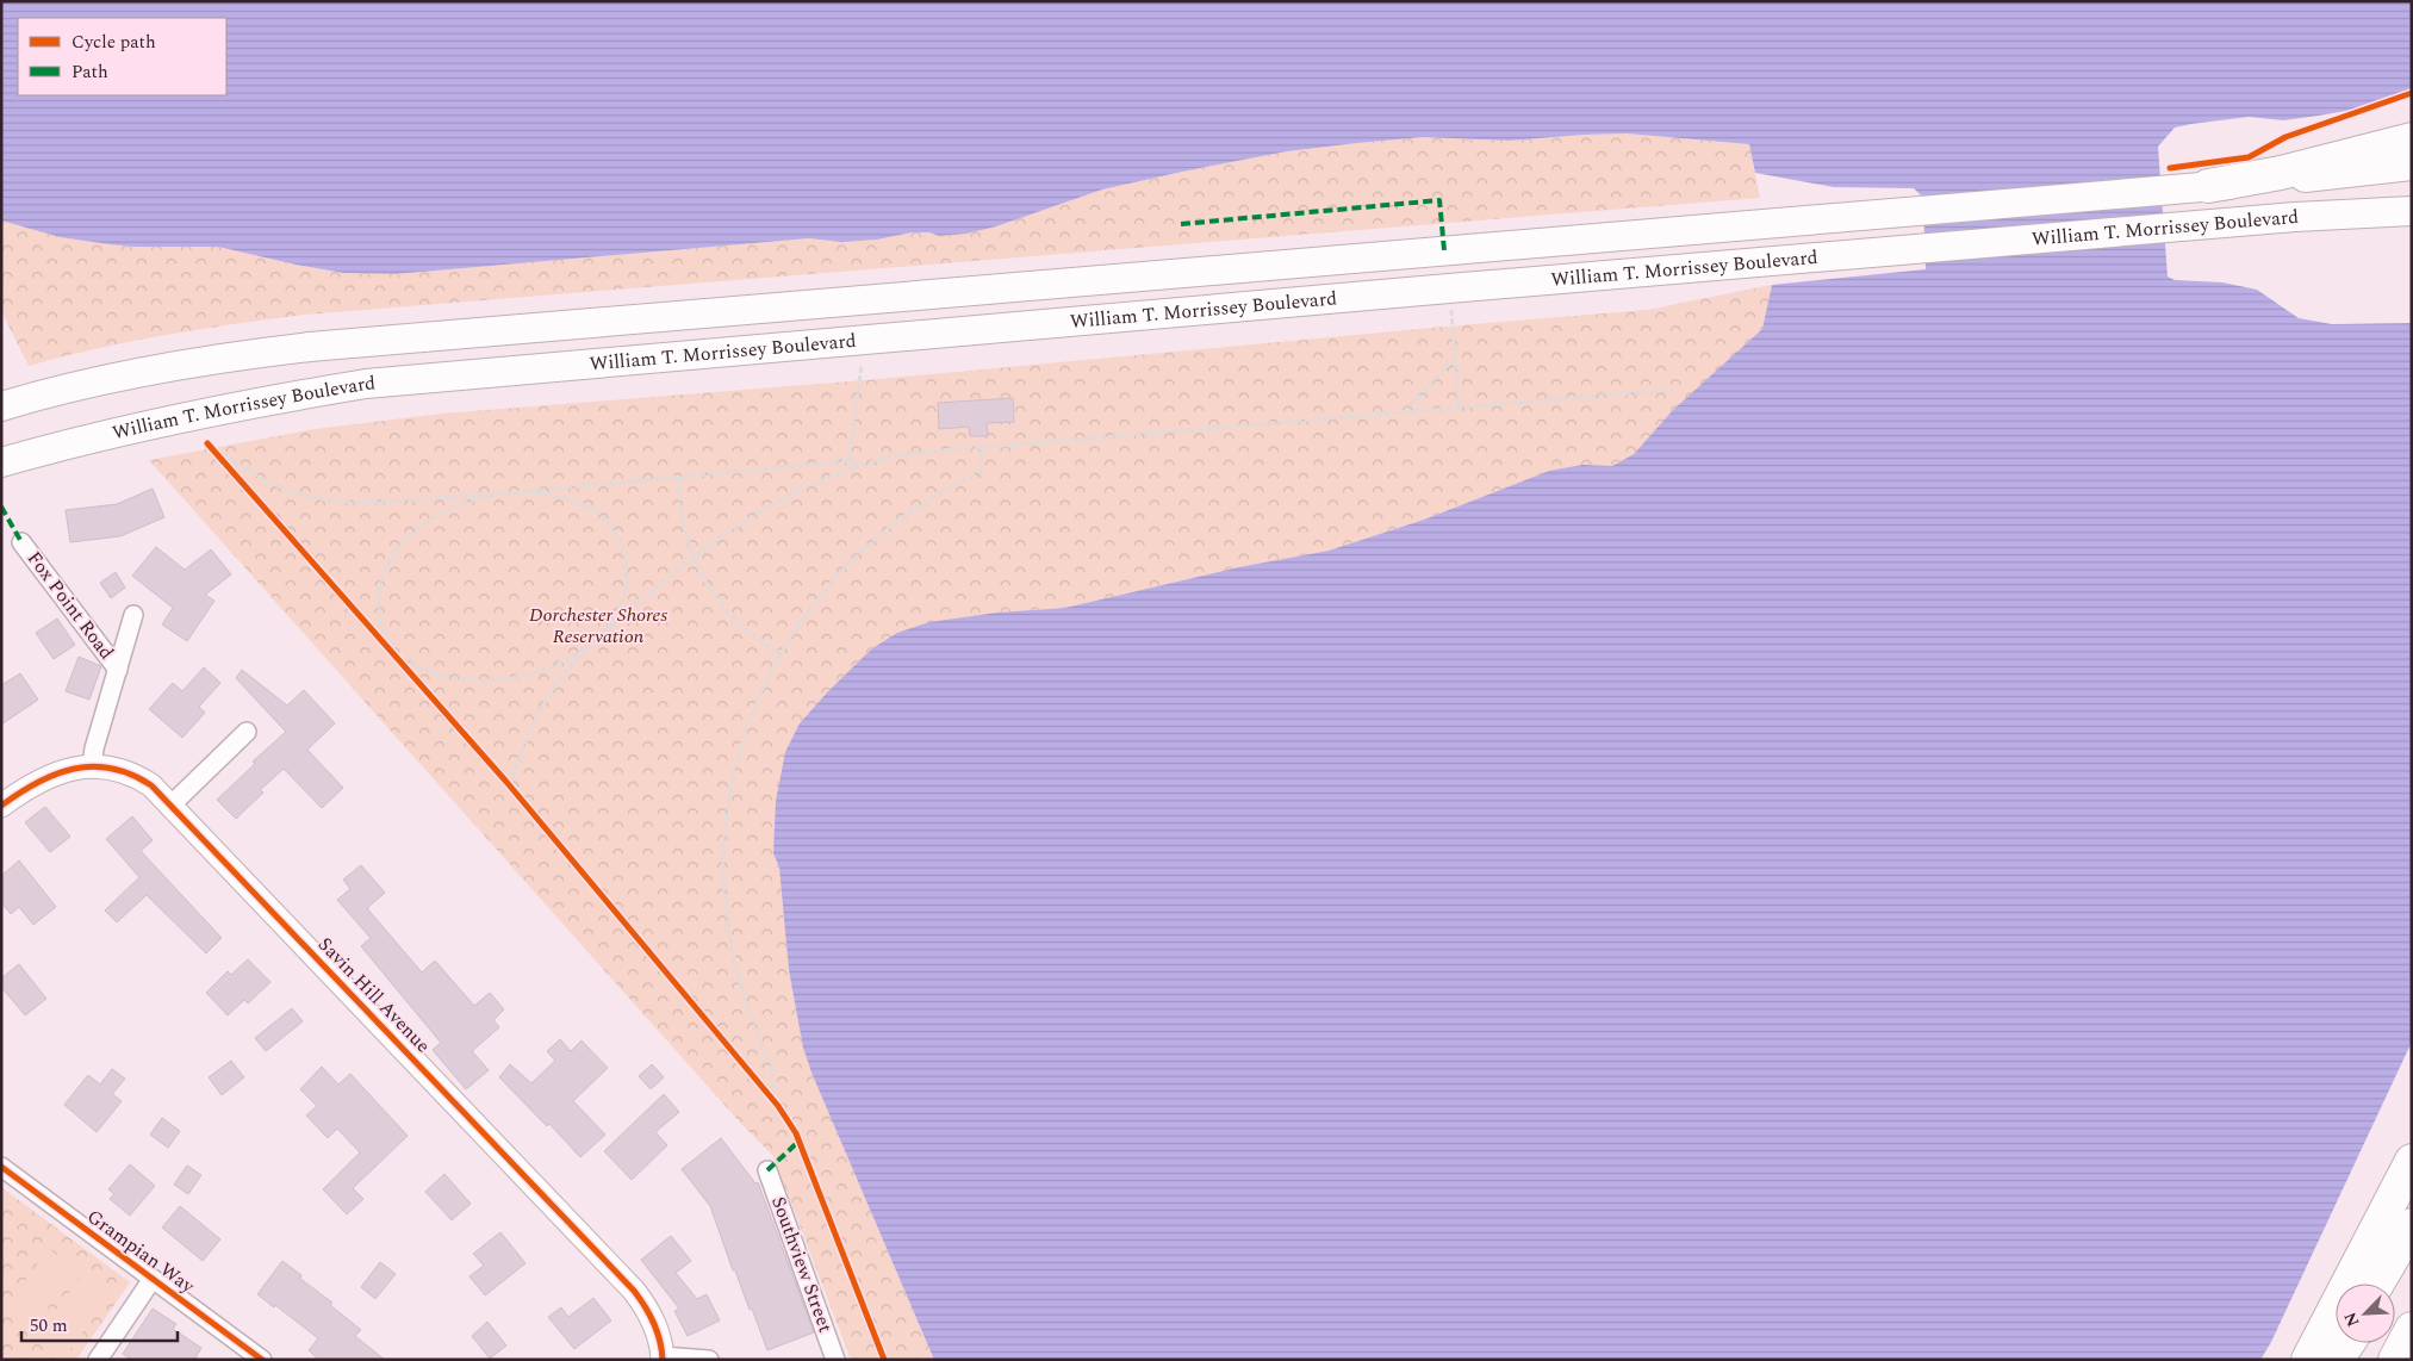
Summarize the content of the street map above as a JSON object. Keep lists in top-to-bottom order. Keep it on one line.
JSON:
{"streets":{"main road":["William T. Morrissey Boulevard"],"street":["Fox Point Road","Savin Hill Avenue","Grampian Way","Southview Street"]},"crossings":[["Fox Point Road","Savin Hill Avenue"]],"parks":["Dorchester Shores Reservation"],"legend":["Cycle path","Path"],"scale_bar":"50 m","north":"bottom left"}
